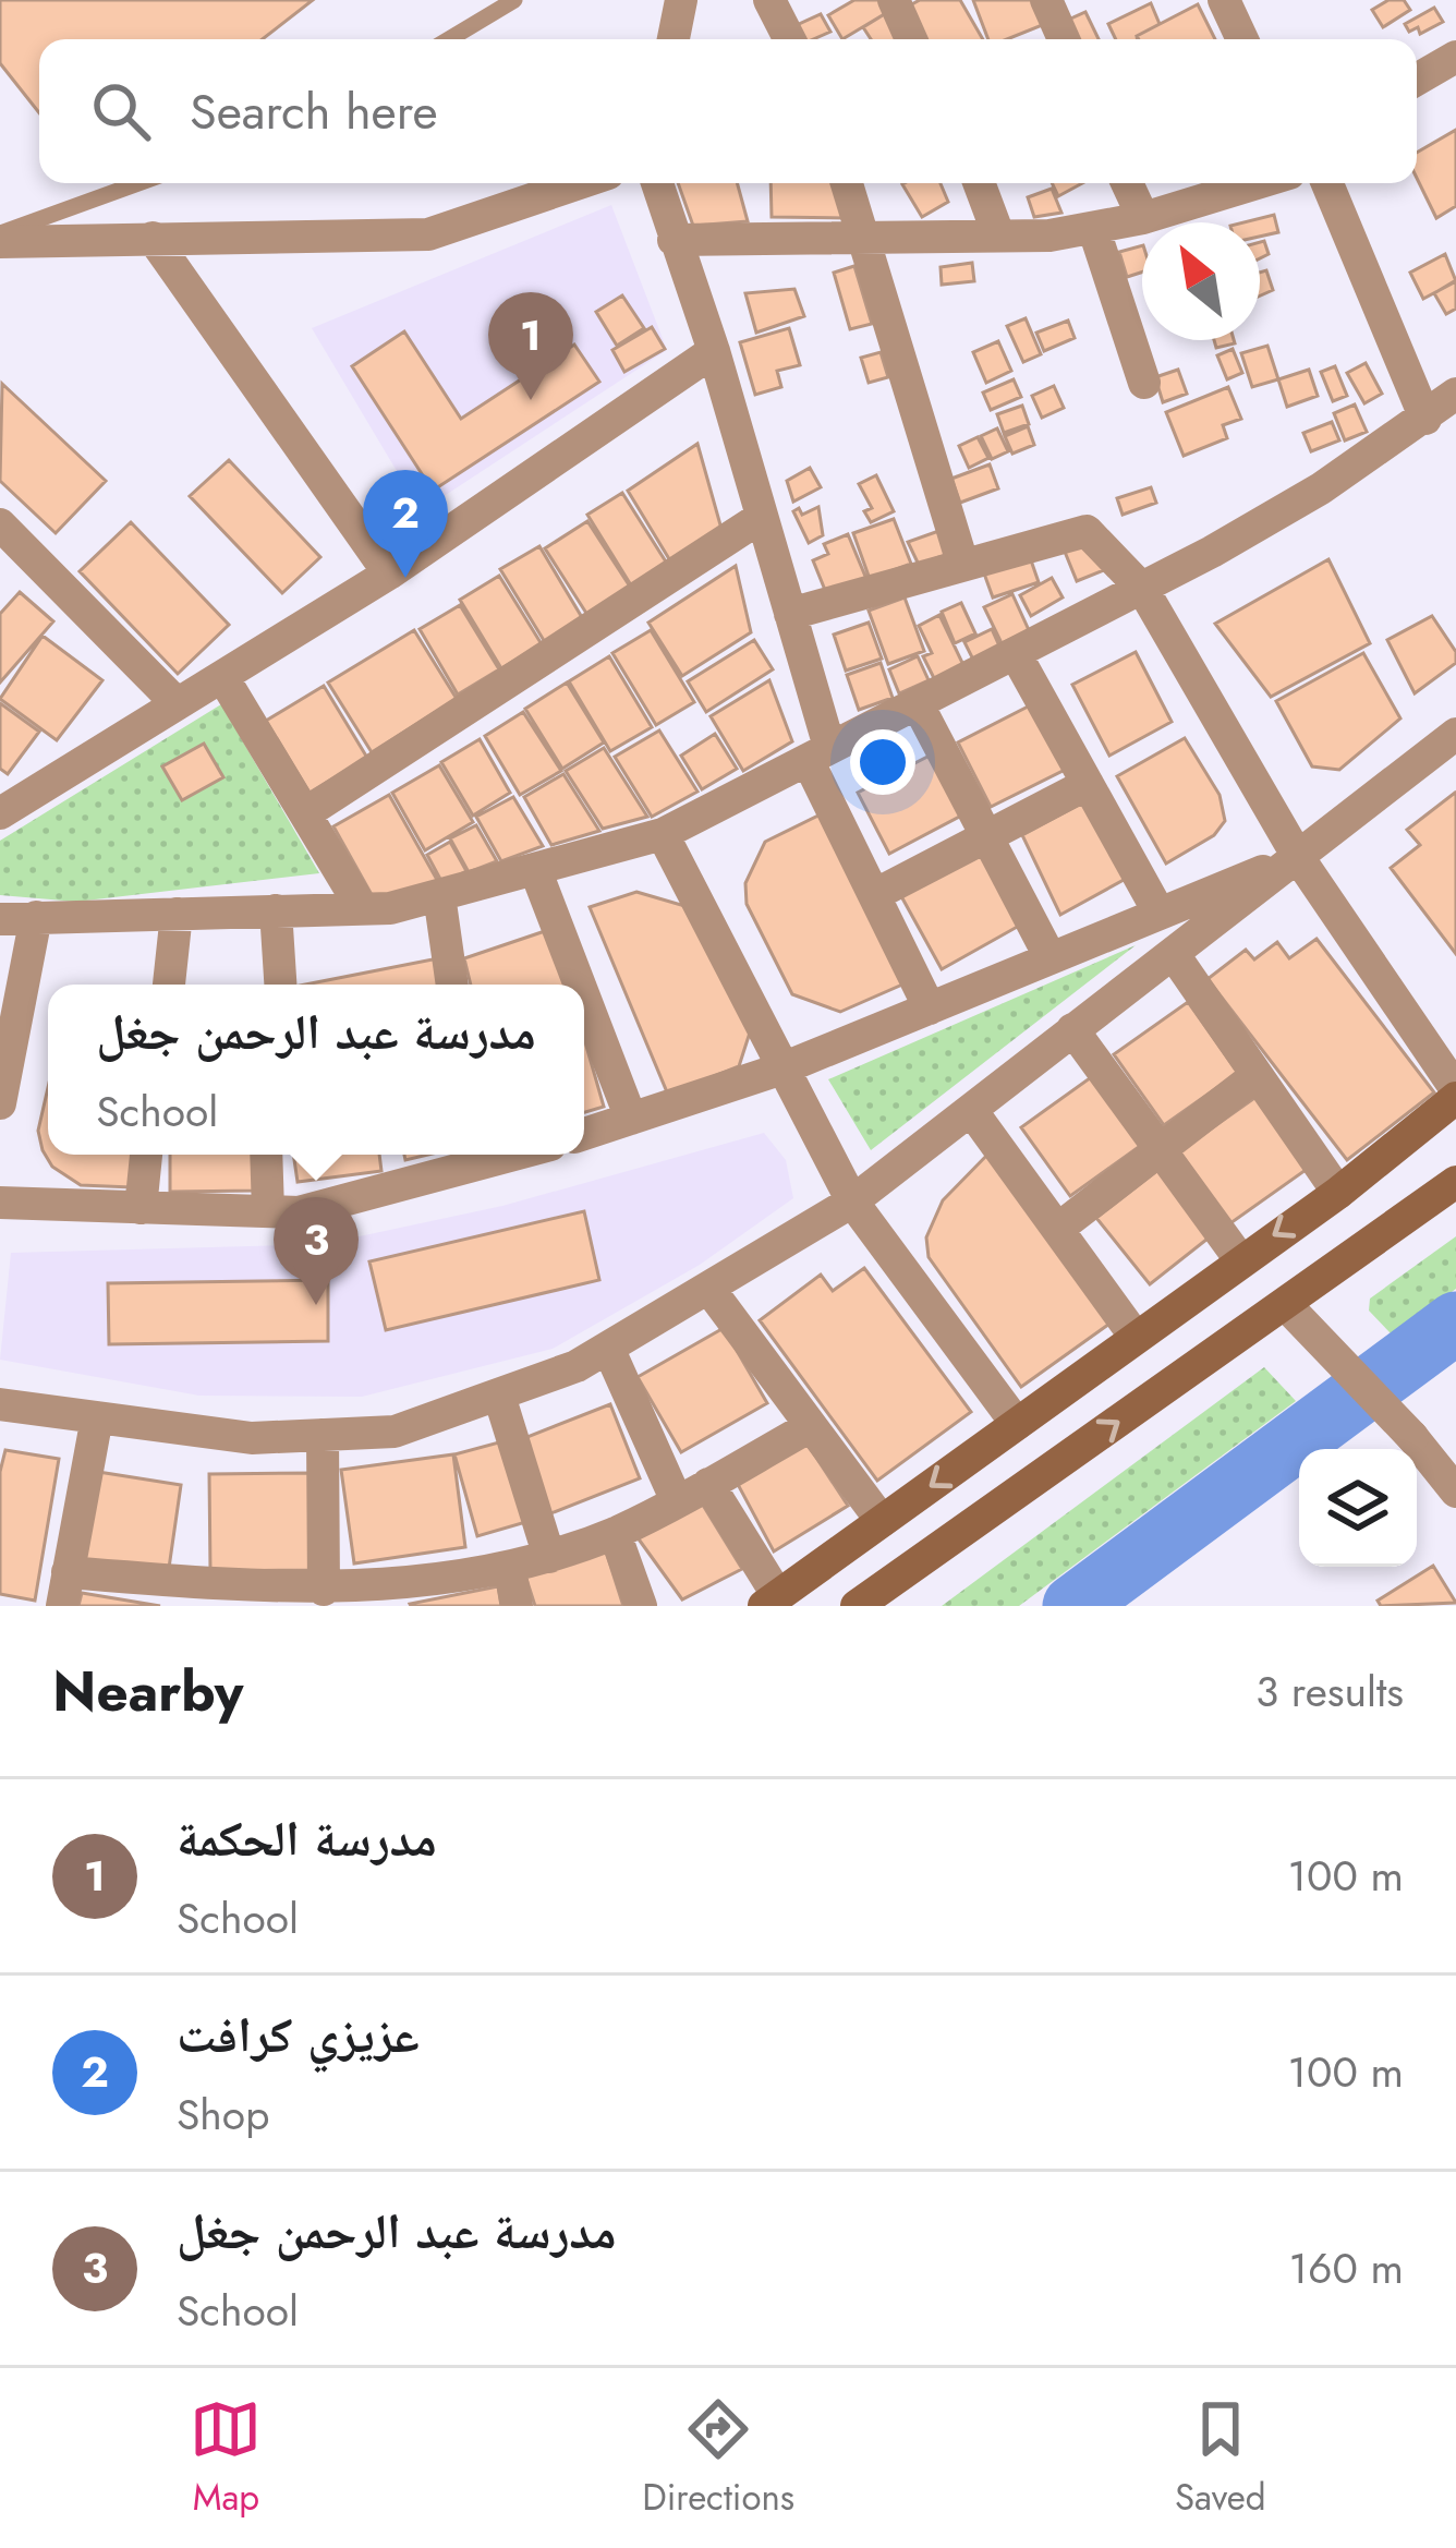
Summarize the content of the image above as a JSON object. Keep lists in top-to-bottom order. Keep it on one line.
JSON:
{"north":"top left","page":{"search":"Search here","pins":["1","2","3"],"popup":["مدرسة عبد الرحمن جغل","School"],"heading":["Nearby","3 results"],"list":[{"mark":"1","name":"مدرسة الحكمة","note":"School","value":"100 m"},{"mark":"2","name":"عزيزي كرافت","note":"Shop","value":"100 m"},{"mark":"3","name":"مدرسة عبد الرحمن جغل","note":"School","value":"160 m"}],"nav":["Map","Directions","Saved"]}}
